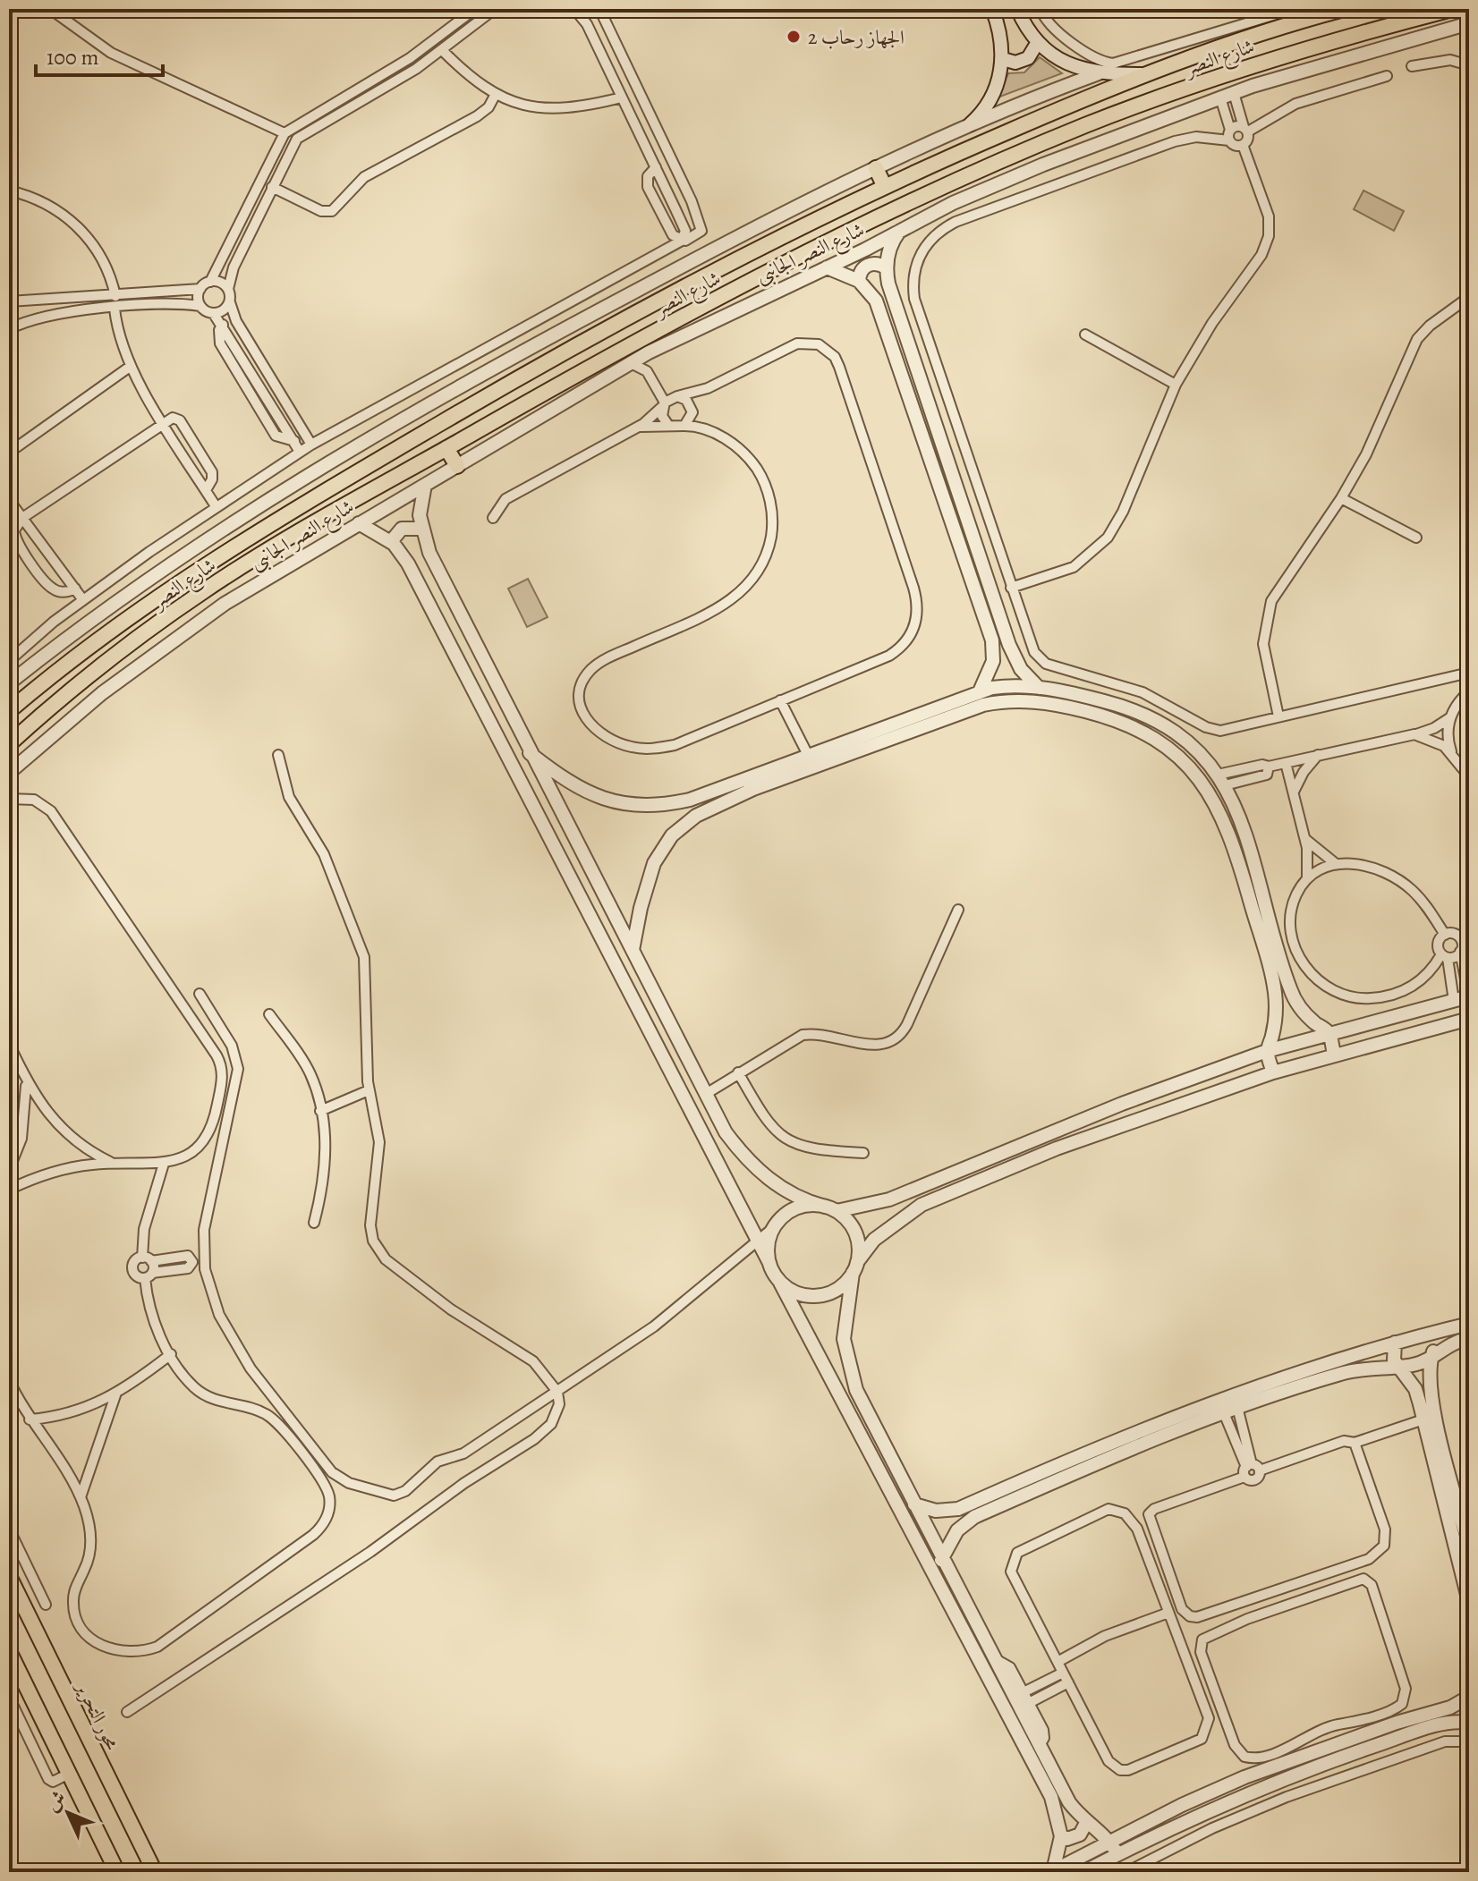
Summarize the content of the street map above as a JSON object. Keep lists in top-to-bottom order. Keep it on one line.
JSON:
{"streets":{"main road":["شارع النصر","محور التحرير"],"street":["شارع النصر الجانبى"]},"places":["الجهاز رحاب 2"],"scale_bar":"100 m","north":"top left"}
